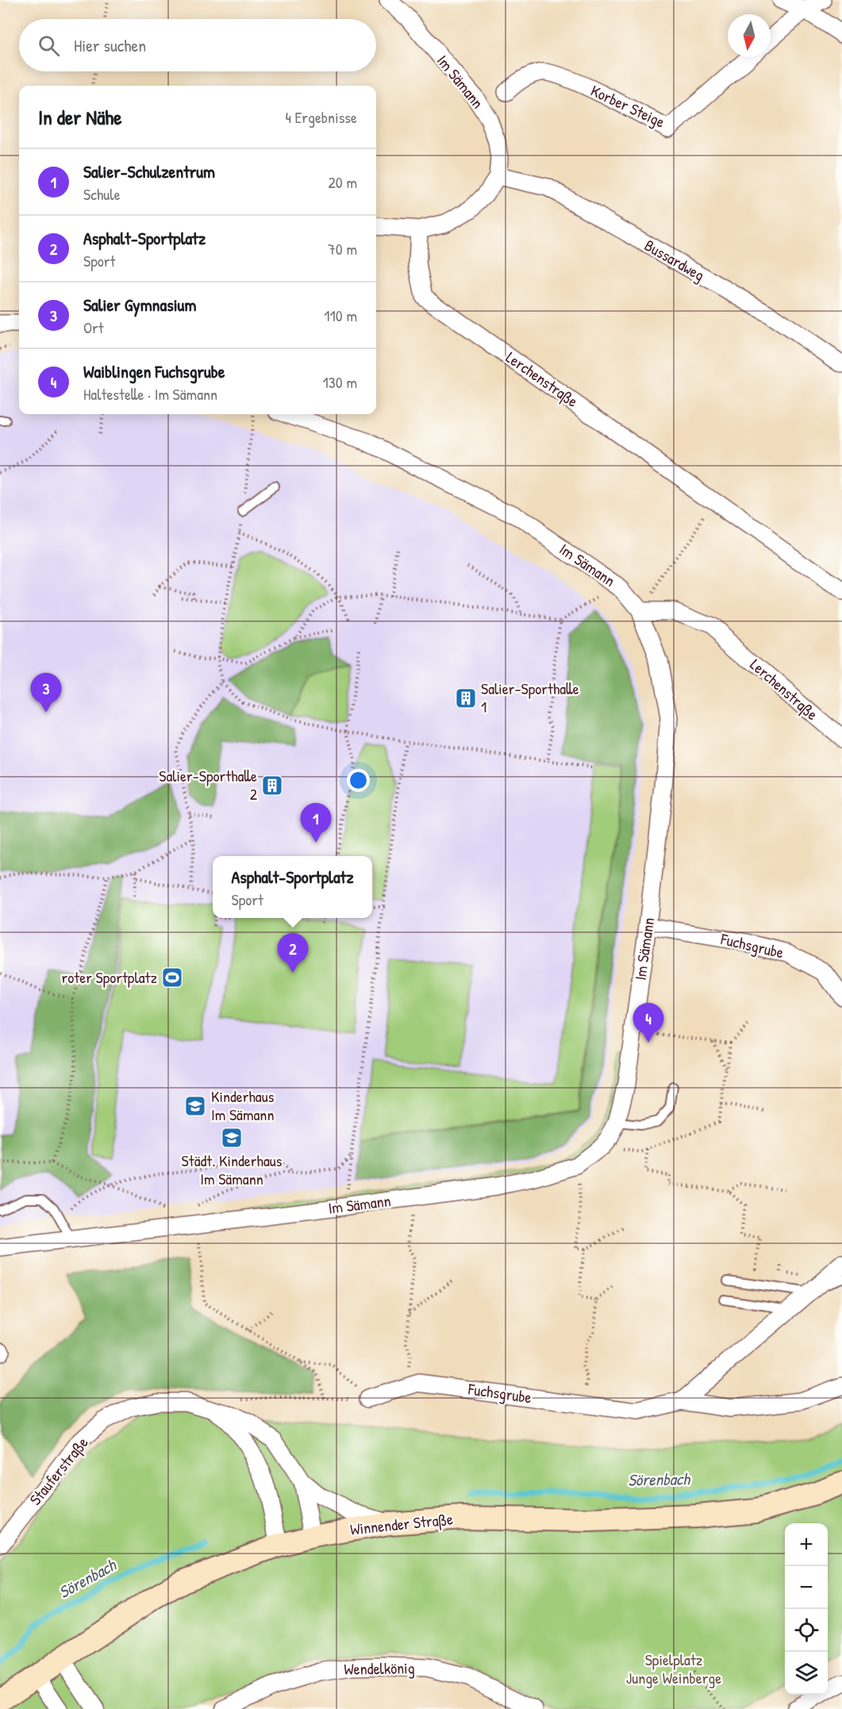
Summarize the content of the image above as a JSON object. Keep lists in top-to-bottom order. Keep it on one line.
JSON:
{"streets":{"street":["Im Sämann","Korber Steige","Bussardweg","Lerchenstraße","Fuchsgrube","Stauferstraße","Winnender Straße","Wendelkönig"]},"crossings":[["Im Sämann","Bussardweg"],["Im Sämann","Lerchenstraße"],["Im Sämann","Fuchsgrube"],["Stauferstraße","Winnender Straße"]],"water":["Sörenbach"],"parks":["Spielplatz Junge Weinberge"],"places":{"building":["Salier-Sporthalle 1","Salier-Sporthalle 2"],"sports":["roter Sportplatz"],"school or university":["Kinderhaus Im Sämann","Städt. Kinderhaus Im Sämann"]},"north":"bottom","page":{"search":"Hier suchen","heading":["In der Nähe","4 Ergebnisse"],"list":[{"mark":"1","name":"Salier-Schulzentrum","note":"Schule","value":"20 m"},{"mark":"2","name":"Asphalt-Sportplatz","note":"Sport","value":"70 m"},{"mark":"3","name":"Salier Gymnasium","note":"Ort","value":"110 m"},{"mark":"4","name":"Waiblingen Fuchsgrube","note":"Haltestelle · Im Sämann","value":"130 m"}],"pins":["3","1","2","4"],"popup":["Asphalt-Sportplatz","Sport"],"map_buttons":["+","−"]}}
